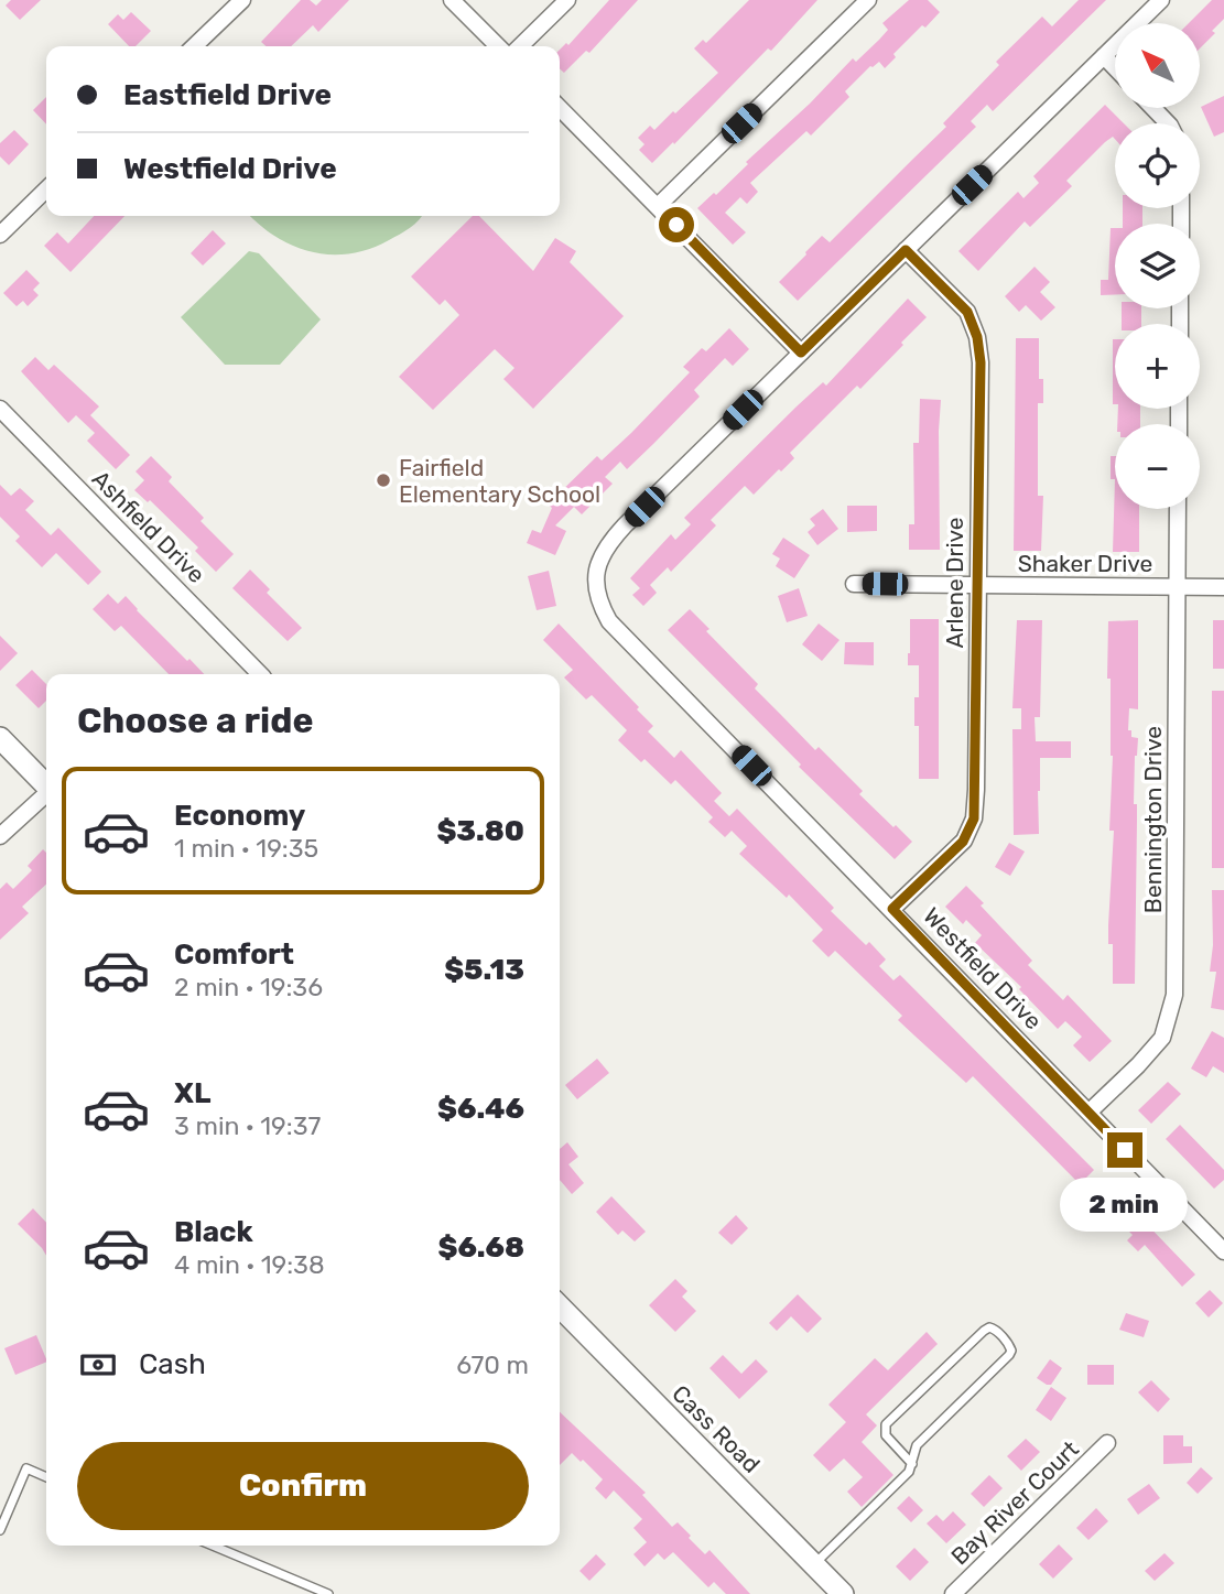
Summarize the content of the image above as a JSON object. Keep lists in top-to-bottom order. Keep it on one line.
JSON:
{"streets":{"street":["Ashfield Drive","Shaker Drive","Arlene Drive","Bennington Drive","Westfield Drive","Cass Road","Bay River Court"]},"crossings":[["Shaker Drive","Arlene Drive"],["Shaker Drive","Bennington Drive"],["Arlene Drive","Westfield Drive"],["Bennington Drive","Westfield Drive"]],"places":["Fairfield Elementary School"],"north":"top left","page":{"map_buttons":["+","−"],"banner":["Eastfield Drive","Westfield Drive"],"heading":"Choose a ride","list":[{"name":"Economy","note":"1 min · 19:35","value":"$3.80"},{"name":"Comfort","note":"2 min · 19:36","value":"$5.13"},{"name":"XL","note":"3 min · 19:37","value":"$6.46"},{"name":"Black","note":"4 min · 19:38","value":"$6.68"}],"bubble":"2 min","pay":["Cash","670 m"],"buttons":"Confirm"}}
